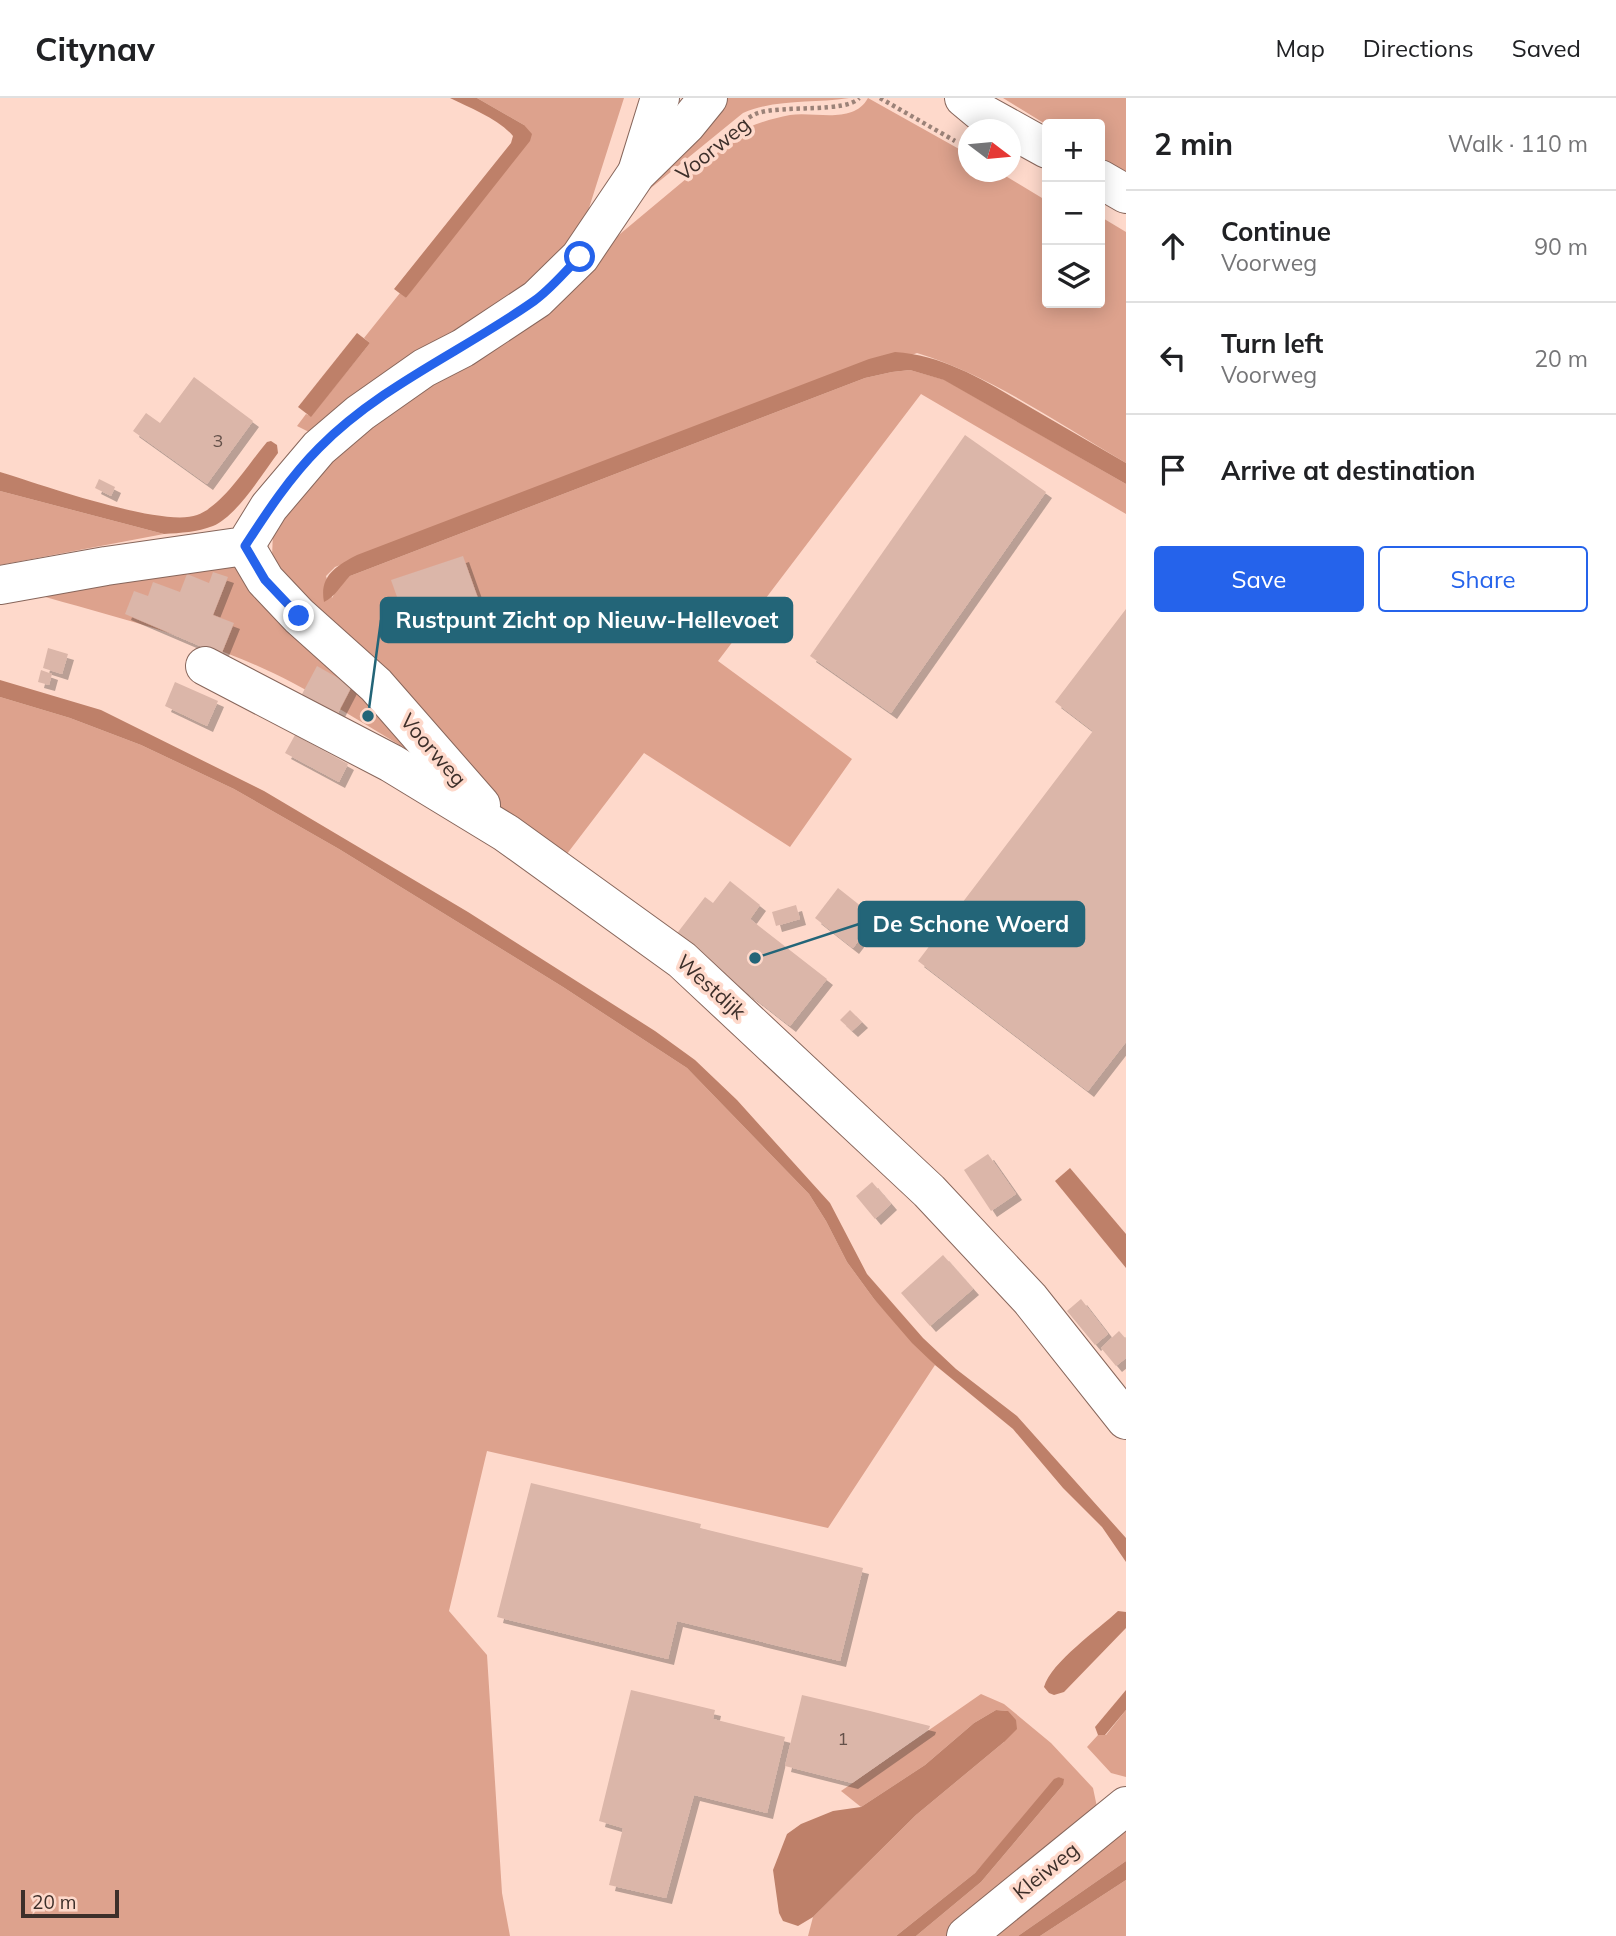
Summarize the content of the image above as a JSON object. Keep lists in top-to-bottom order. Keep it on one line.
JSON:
{"streets":{"street":["Voorweg","Westdijk","Kleiweg"]},"crossings":[["Voorweg","Westdijk"]],"places":["Rustpunt Zicht op Nieuw-Hellevoet","De Schone Woerd"],"house_numbers":["3","1"],"scale_bar":"20 m","north":"right","page":{"header":"Citynav","nav":["Map","Directions","Saved"],"heading":["2 min","Walk · 110 m"],"map_buttons":["+","−"],"list":[["Continue","Voorweg","90 m"],["Turn left","Voorweg","20 m"],"Arrive at destination"],"buttons":["Save","Share"],"scale":"20 m"}}
